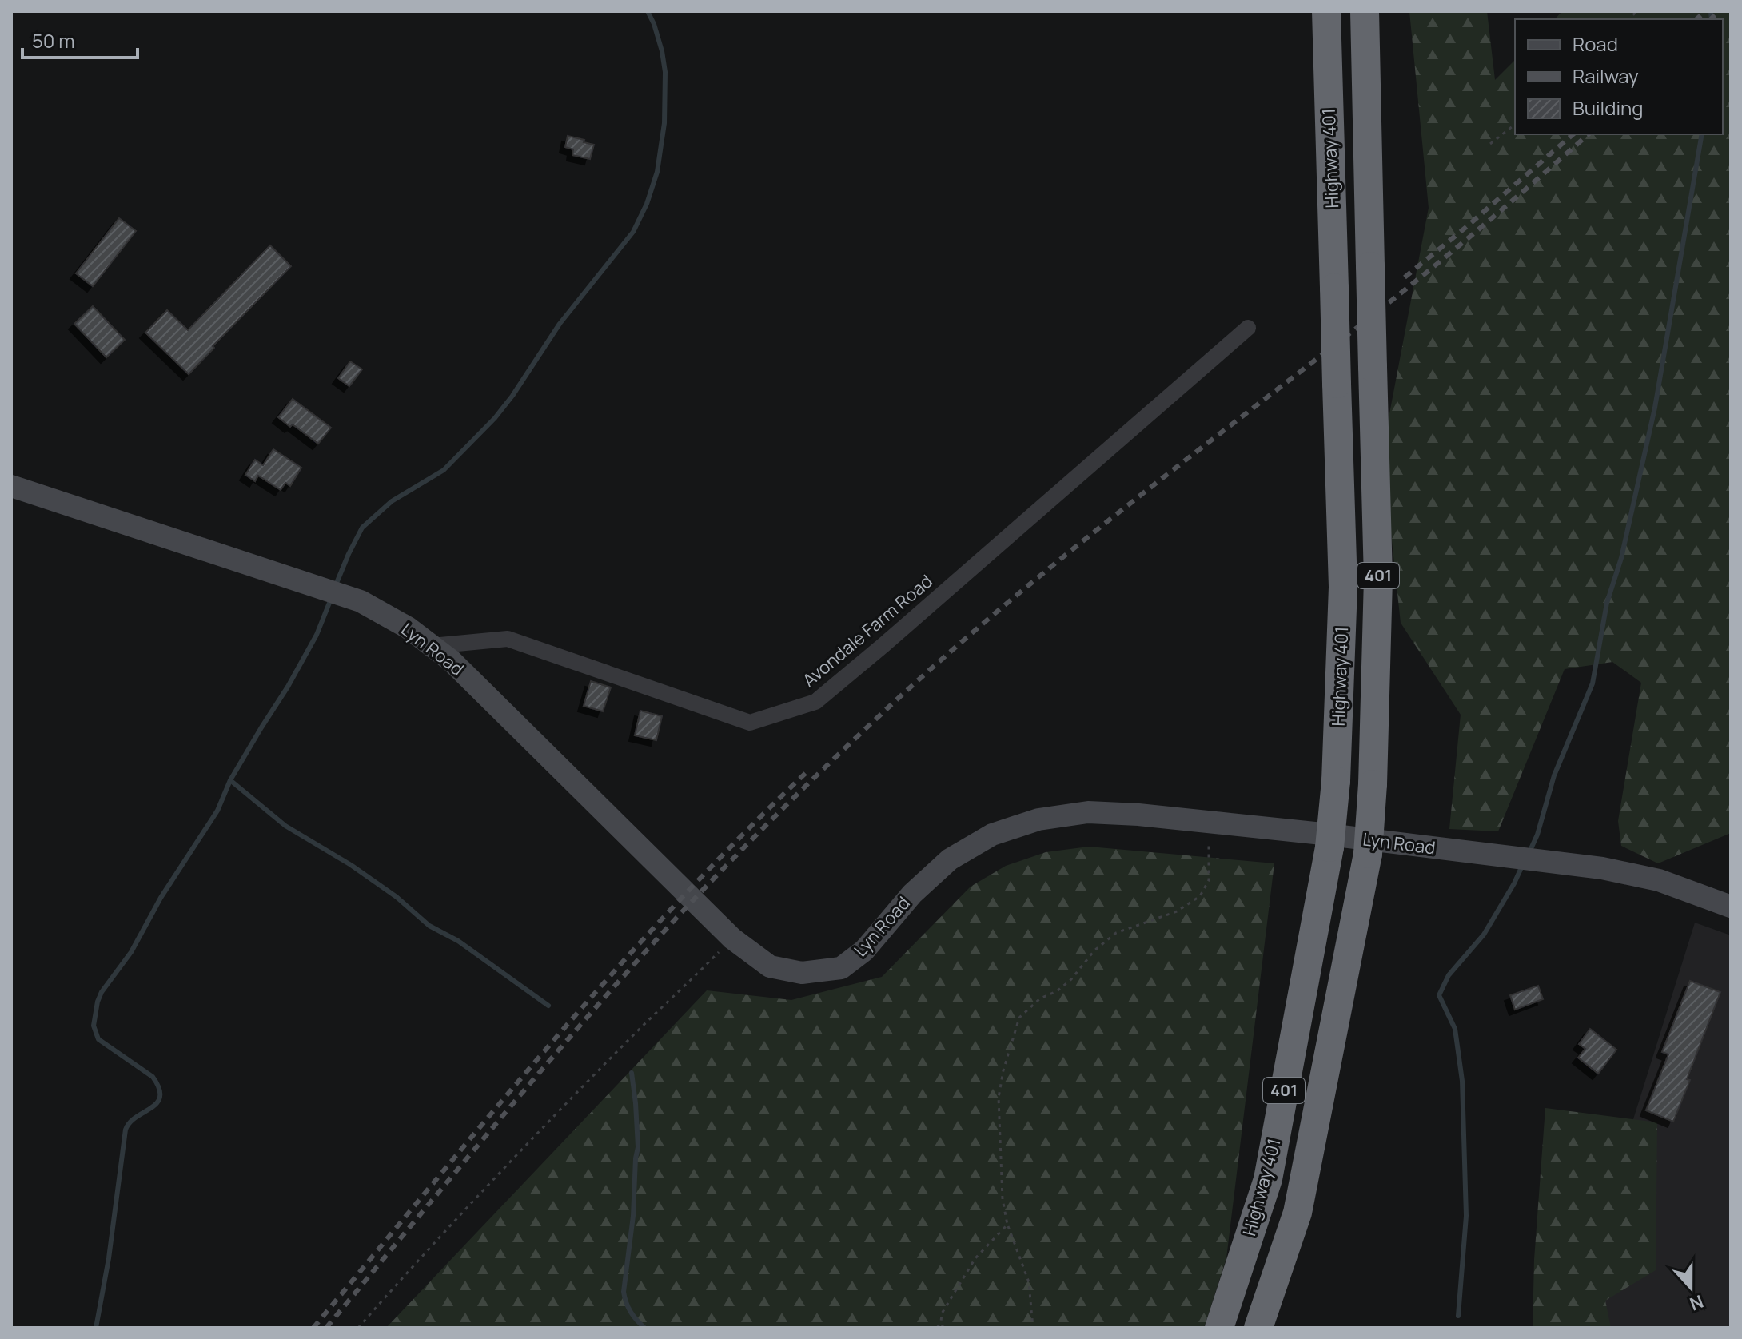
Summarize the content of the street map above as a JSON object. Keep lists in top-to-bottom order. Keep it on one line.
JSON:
{"streets":{"highway":["Highway 401","401"],"main road":["Lyn Road"],"street":["Avondale Farm Road"]},"crossings":[["Avondale Farm Road","Lyn Road"]],"legend":["Road","Railway","Building"],"scale_bar":"50 m","north":"bottom"}
